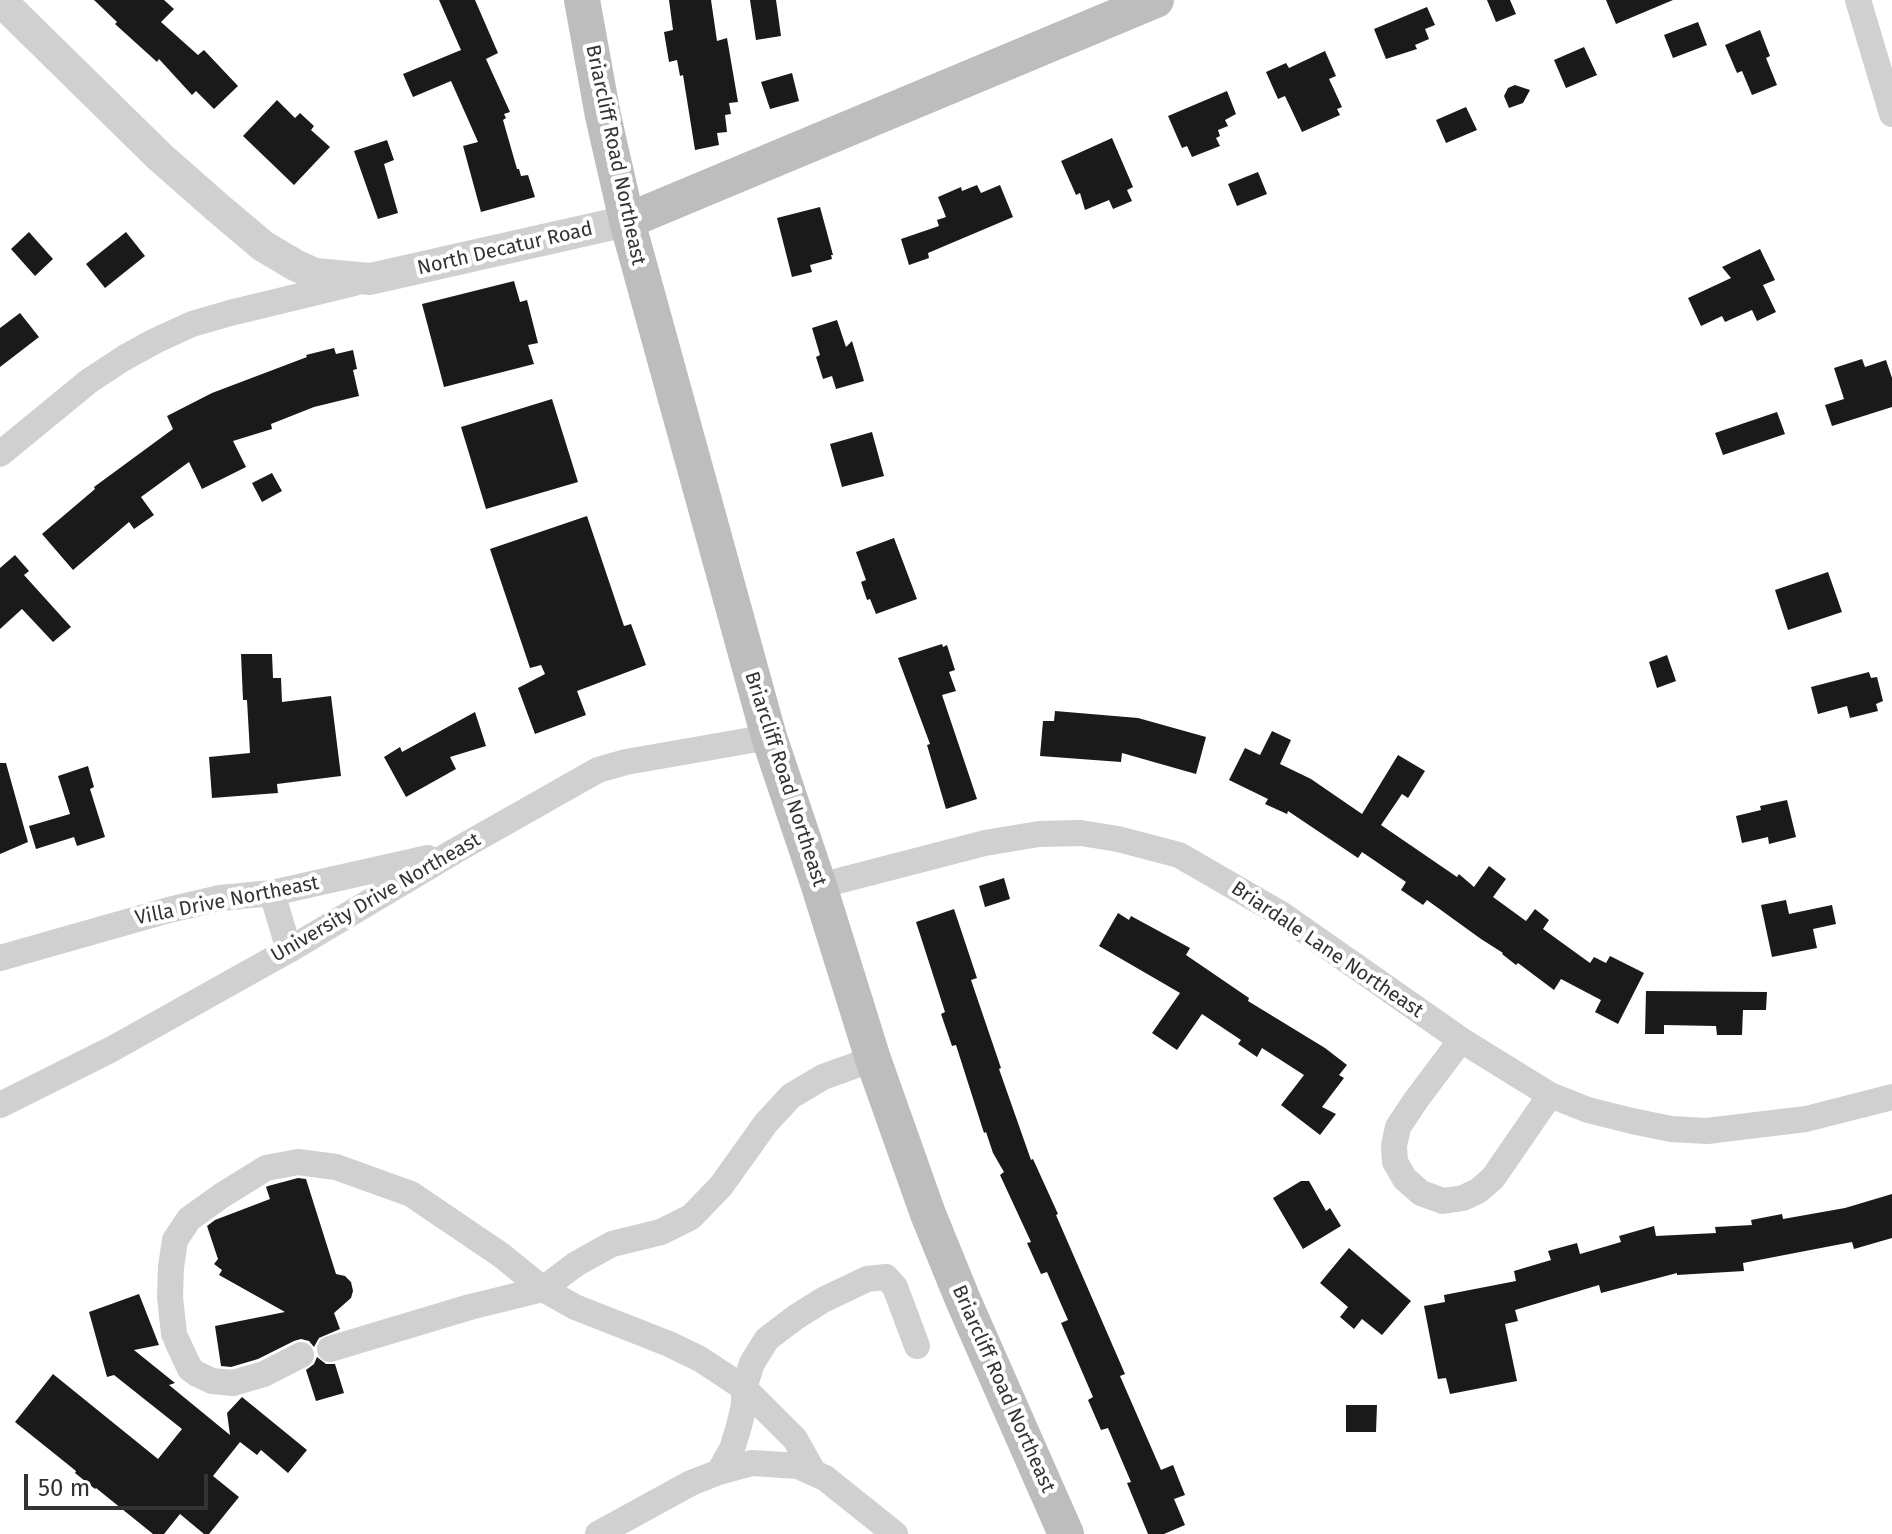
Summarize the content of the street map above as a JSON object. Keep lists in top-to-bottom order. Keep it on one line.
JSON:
{"streets":{"main road":["Briarcliff Road Northeast","North Decatur Road"],"street":["University Drive Northeast","Villa Drive Northeast","Briardale Lane Northeast"]},"crossings":[["Briarcliff Road Northeast","North Decatur Road"],["Briarcliff Road Northeast","University Drive Northeast"],["Briarcliff Road Northeast","Briardale Lane Northeast"],["University Drive Northeast","Villa Drive Northeast"]],"scale_bar":"50 m"}
